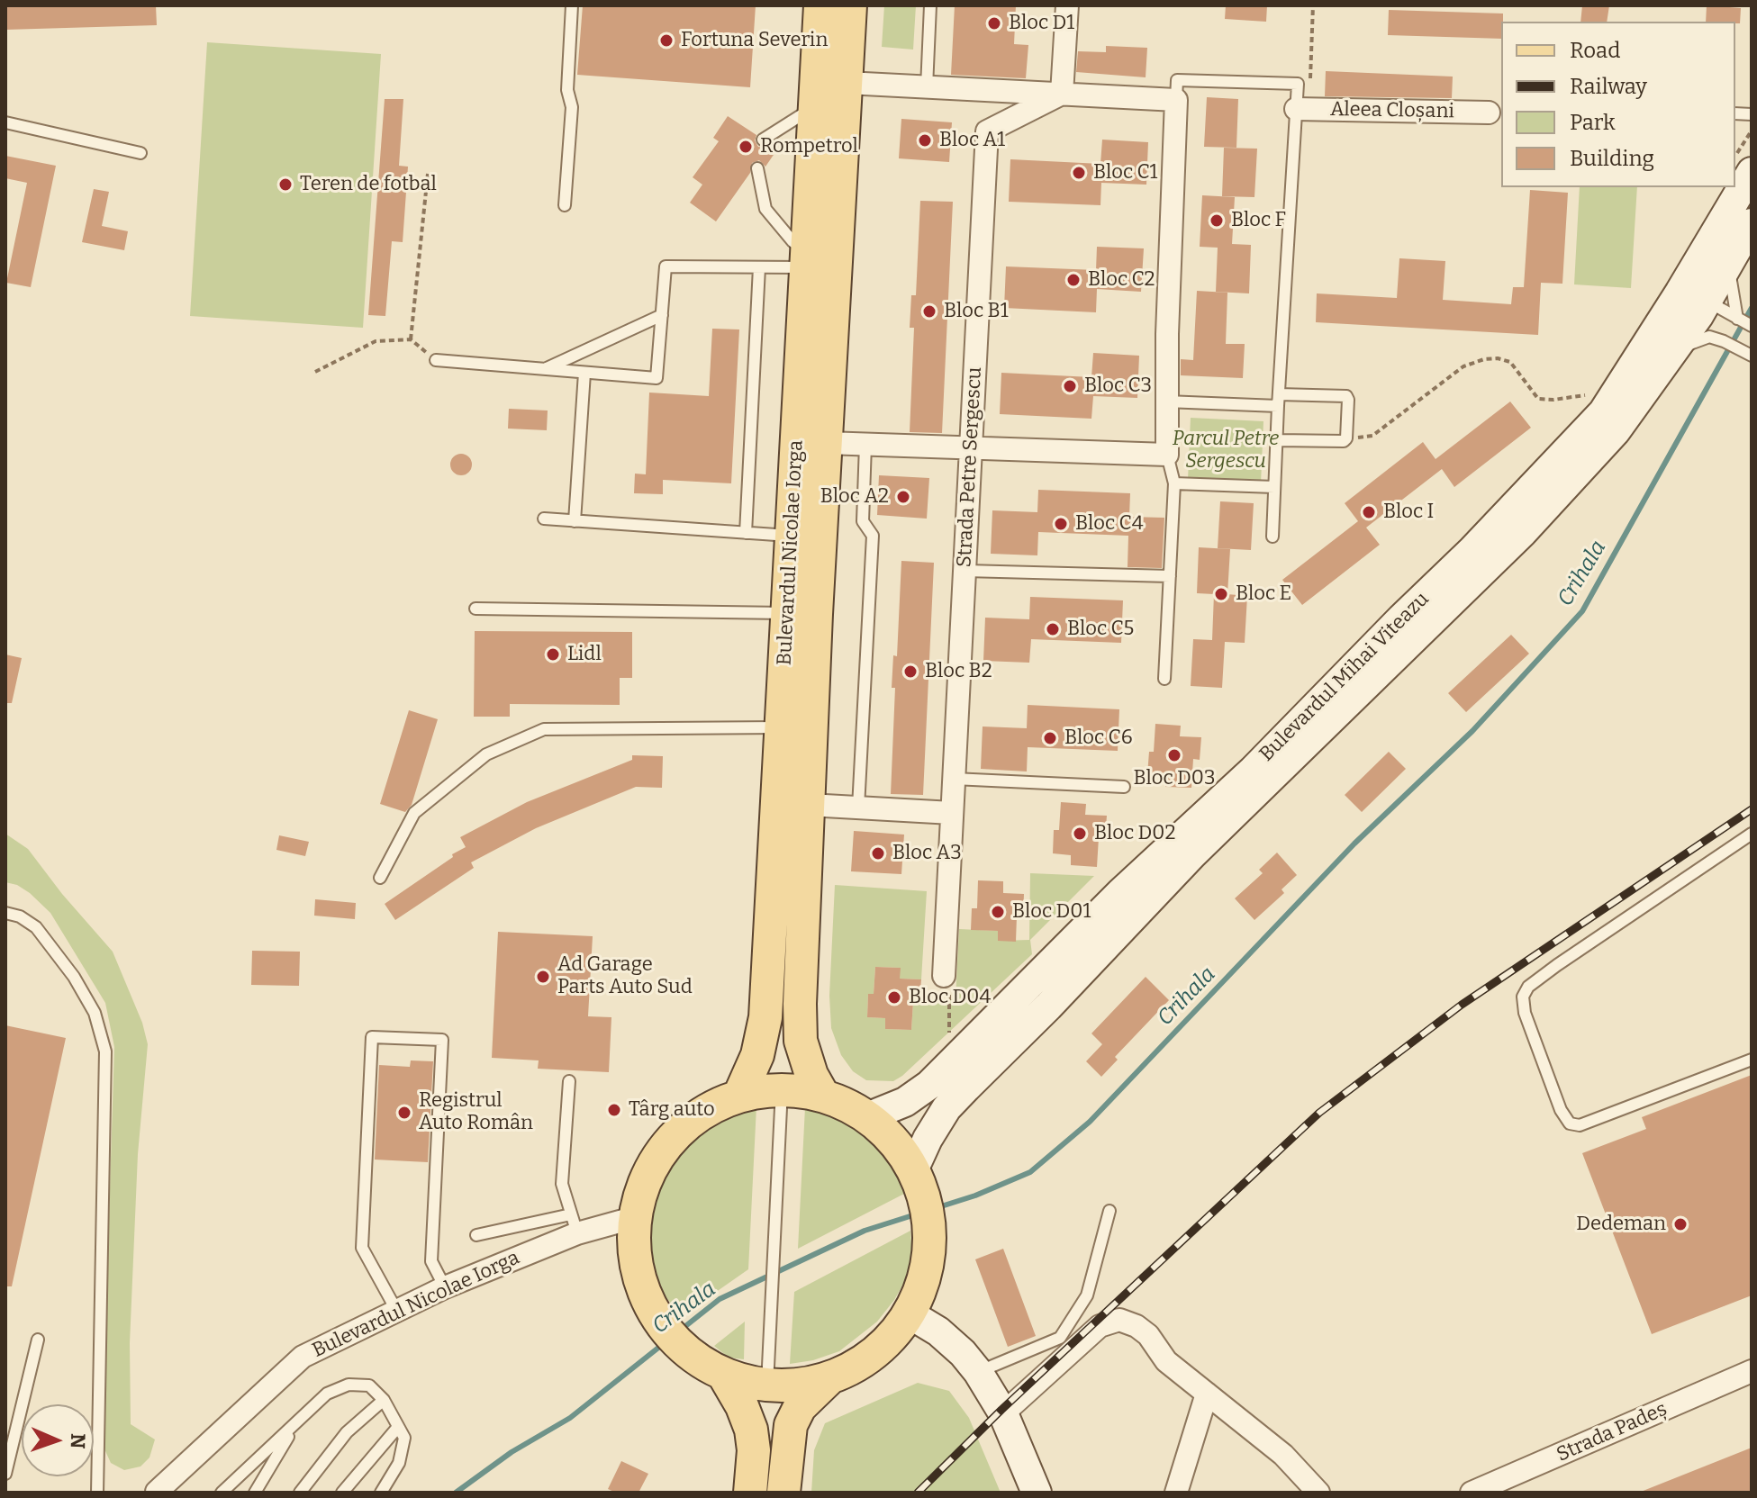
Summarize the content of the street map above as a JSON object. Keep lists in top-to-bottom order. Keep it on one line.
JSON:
{"streets":{"main road":["Bulevardul Nicolae Iorga","Bulevardul Mihai Viteazu"],"street":["Aleea Cloșani","Strada Petre Sergescu","Strada Padeș"]},"water":["Crihala"],"parks":["Parcul Petre Sergescu"],"places":["Bloc D1","Fortuna Severin","Bloc A1","Rompetrol","Bloc C1","Teren de fotbal","Bloc F","Bloc C2","Bloc B1","Bloc C3","Bloc A2","Bloc I","Bloc C4","Bloc E","Bloc C5","Lidl","Bloc B2","Bloc C6","Bloc D03","Bloc D02","Bloc A3","Bloc D01","Ad Garage Parts Auto Sud","Bloc D04","Târg auto","Registrul Auto Român","Dedeman"],"legend":["Road","Railway","Park","Building"],"north":"right"}
